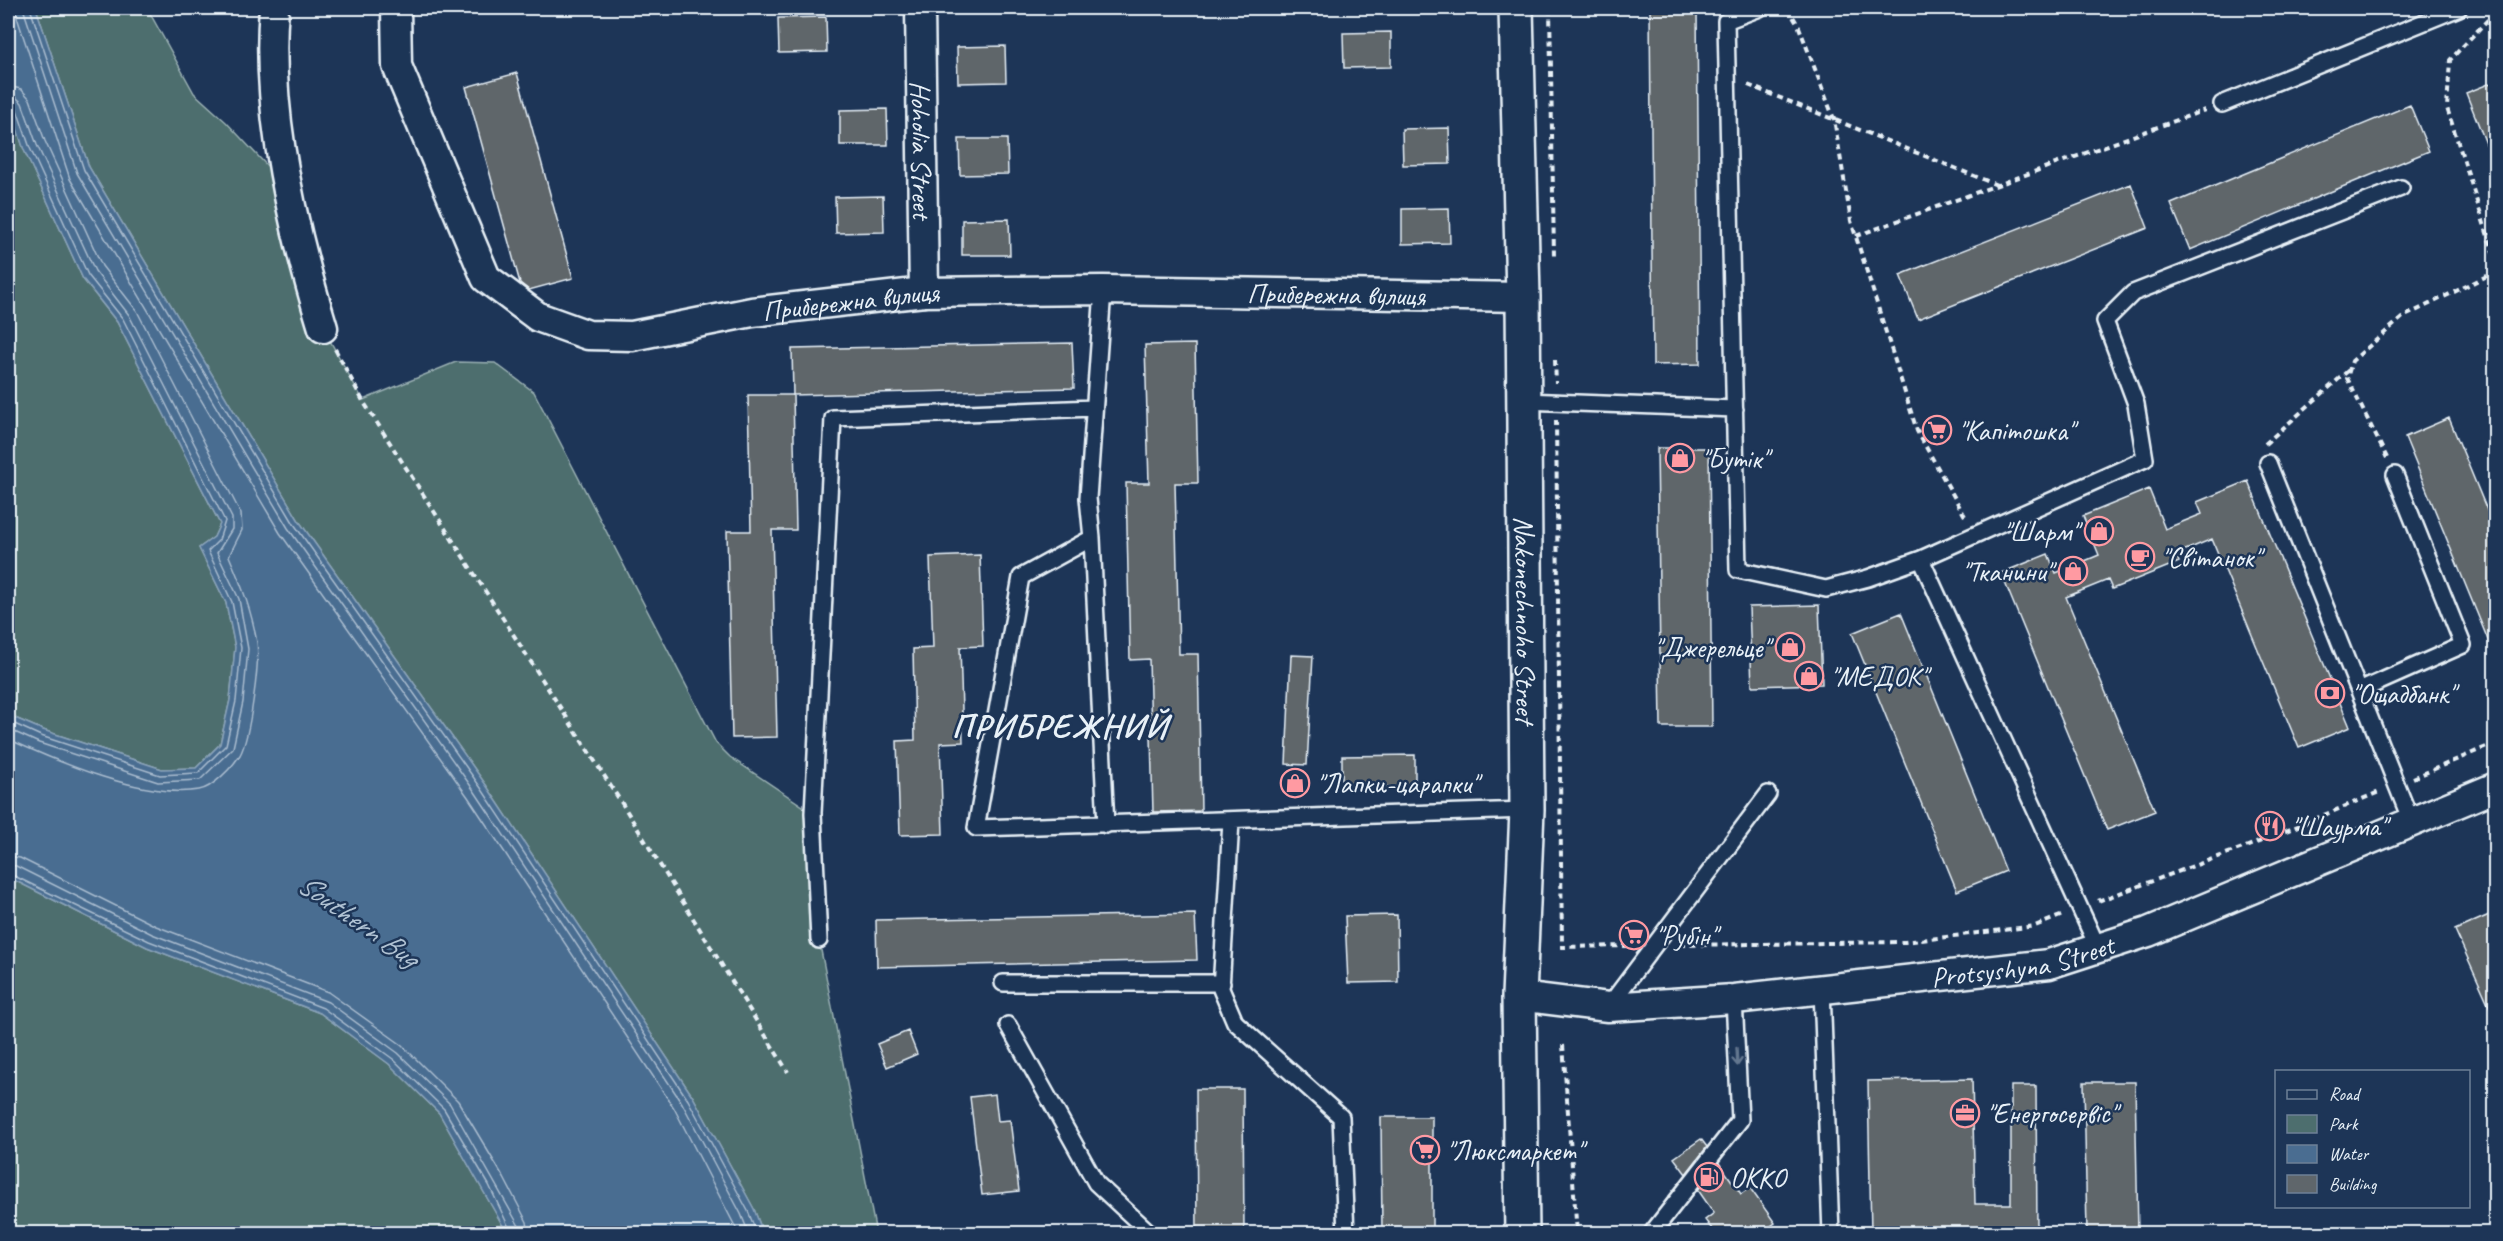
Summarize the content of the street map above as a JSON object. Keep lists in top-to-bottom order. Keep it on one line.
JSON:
{"streets":{"street":["Hoholia Street","Прибережна вулиця","Nakonechnoho Street","Protsyshyna Street"]},"crossings":[["Hoholia Street","Прибережна вулиця"],["Прибережна вулиця","Nakonechnoho Street"],["Nakonechnoho Street","Protsyshyna Street"]],"districts":["ПРИБРЕЖНИЙ"],"water":["Southern Bug"],"places":{"supermarket":["\"Капітошка\"","\"Рубін\"","\"Люксмаркет\""],"shop":["\"Бутік\"","\"Шарм\"","\"Тканини\"","\"Джерельце\"","\"МЕДОК\"","\"Лапки-царапки\""],"cafe":["\"Світанок\""],"bank":["\"Ощадбанк\""],"restaurant":["\"Шаурма\""],"office":["\"Енергосервіс\""],"fuel station":["ОККО"]},"legend":["Road","Park","Water","Building"]}
